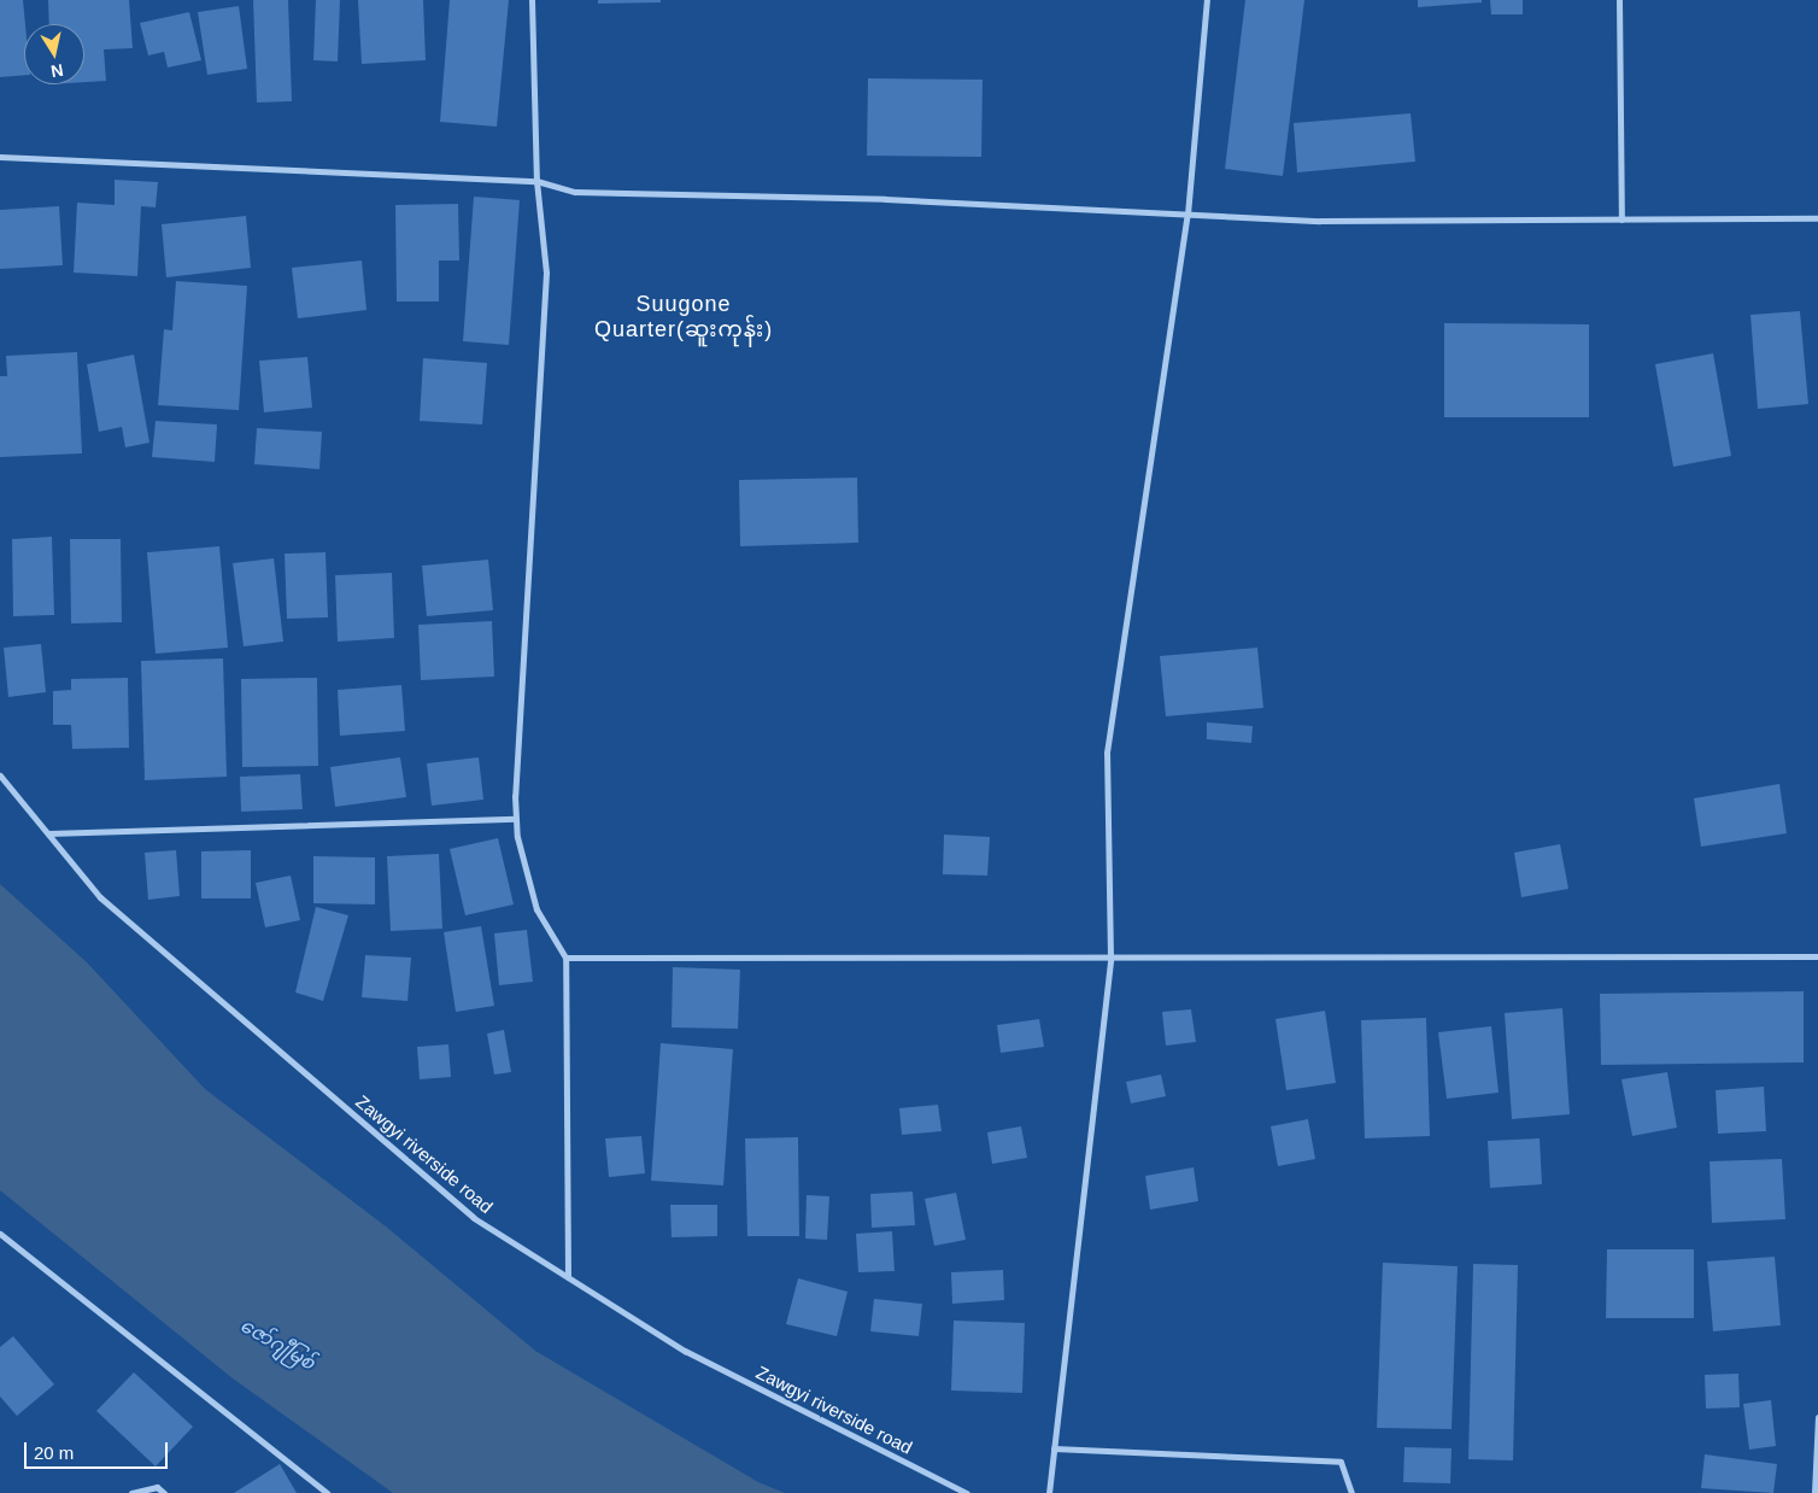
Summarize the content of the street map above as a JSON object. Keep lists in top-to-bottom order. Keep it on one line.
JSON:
{"streets":{"street":["Zawgyi riverside road"]},"districts":["Suugone Quarter(ဆူးကုန်း)"],"water":["ဇော်ဂျီမြစ်"],"scale_bar":"20 m","north":"bottom"}
